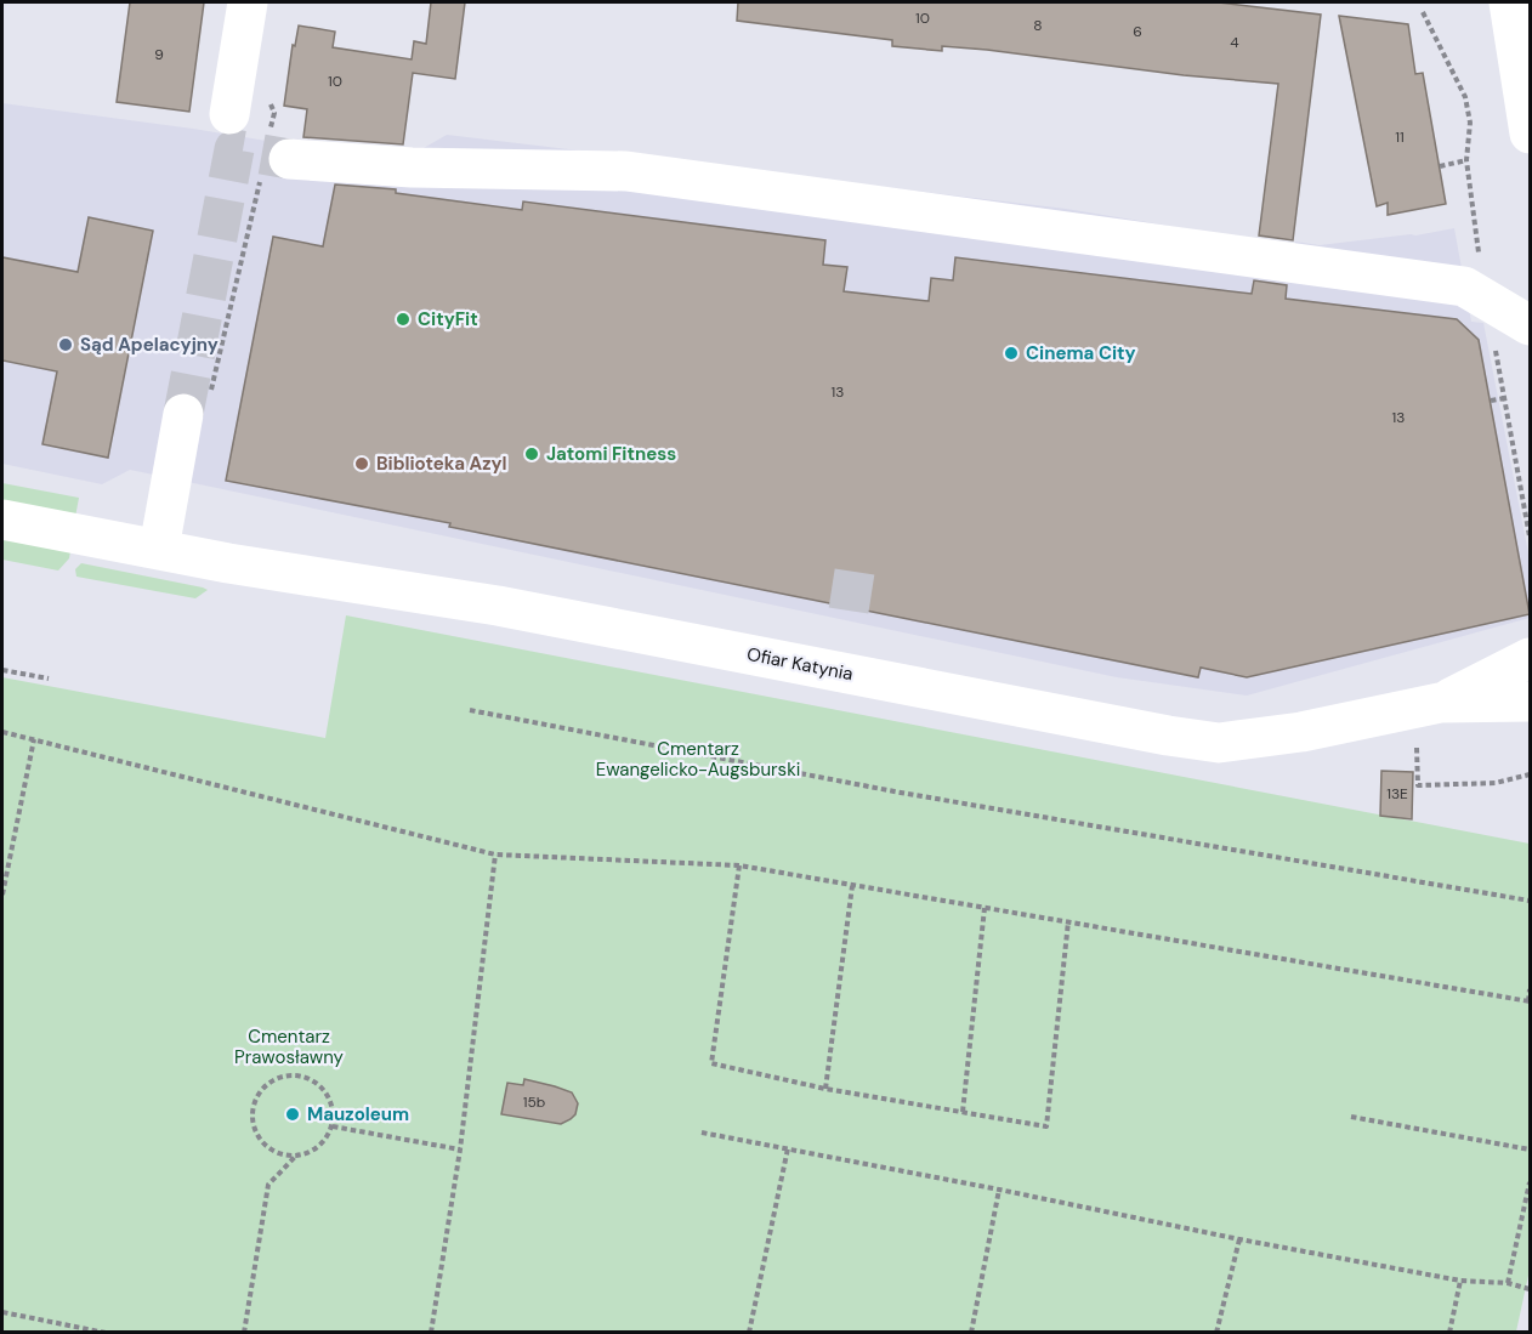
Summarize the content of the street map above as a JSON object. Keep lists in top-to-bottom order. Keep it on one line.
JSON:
{"streets":{"street":["Ofiar Katynia"]},"parks":["Cmentarz Ewangelicko-Augsburski","Cmentarz Prawosławny"],"places":["CityFit","Sąd Apelacyjny","Cinema City","Jatomi Fitness","Biblioteka Azyl","Mauzoleum"],"house_numbers":["10","8","6","4","9","10","11","13","13","13E","15b"]}
